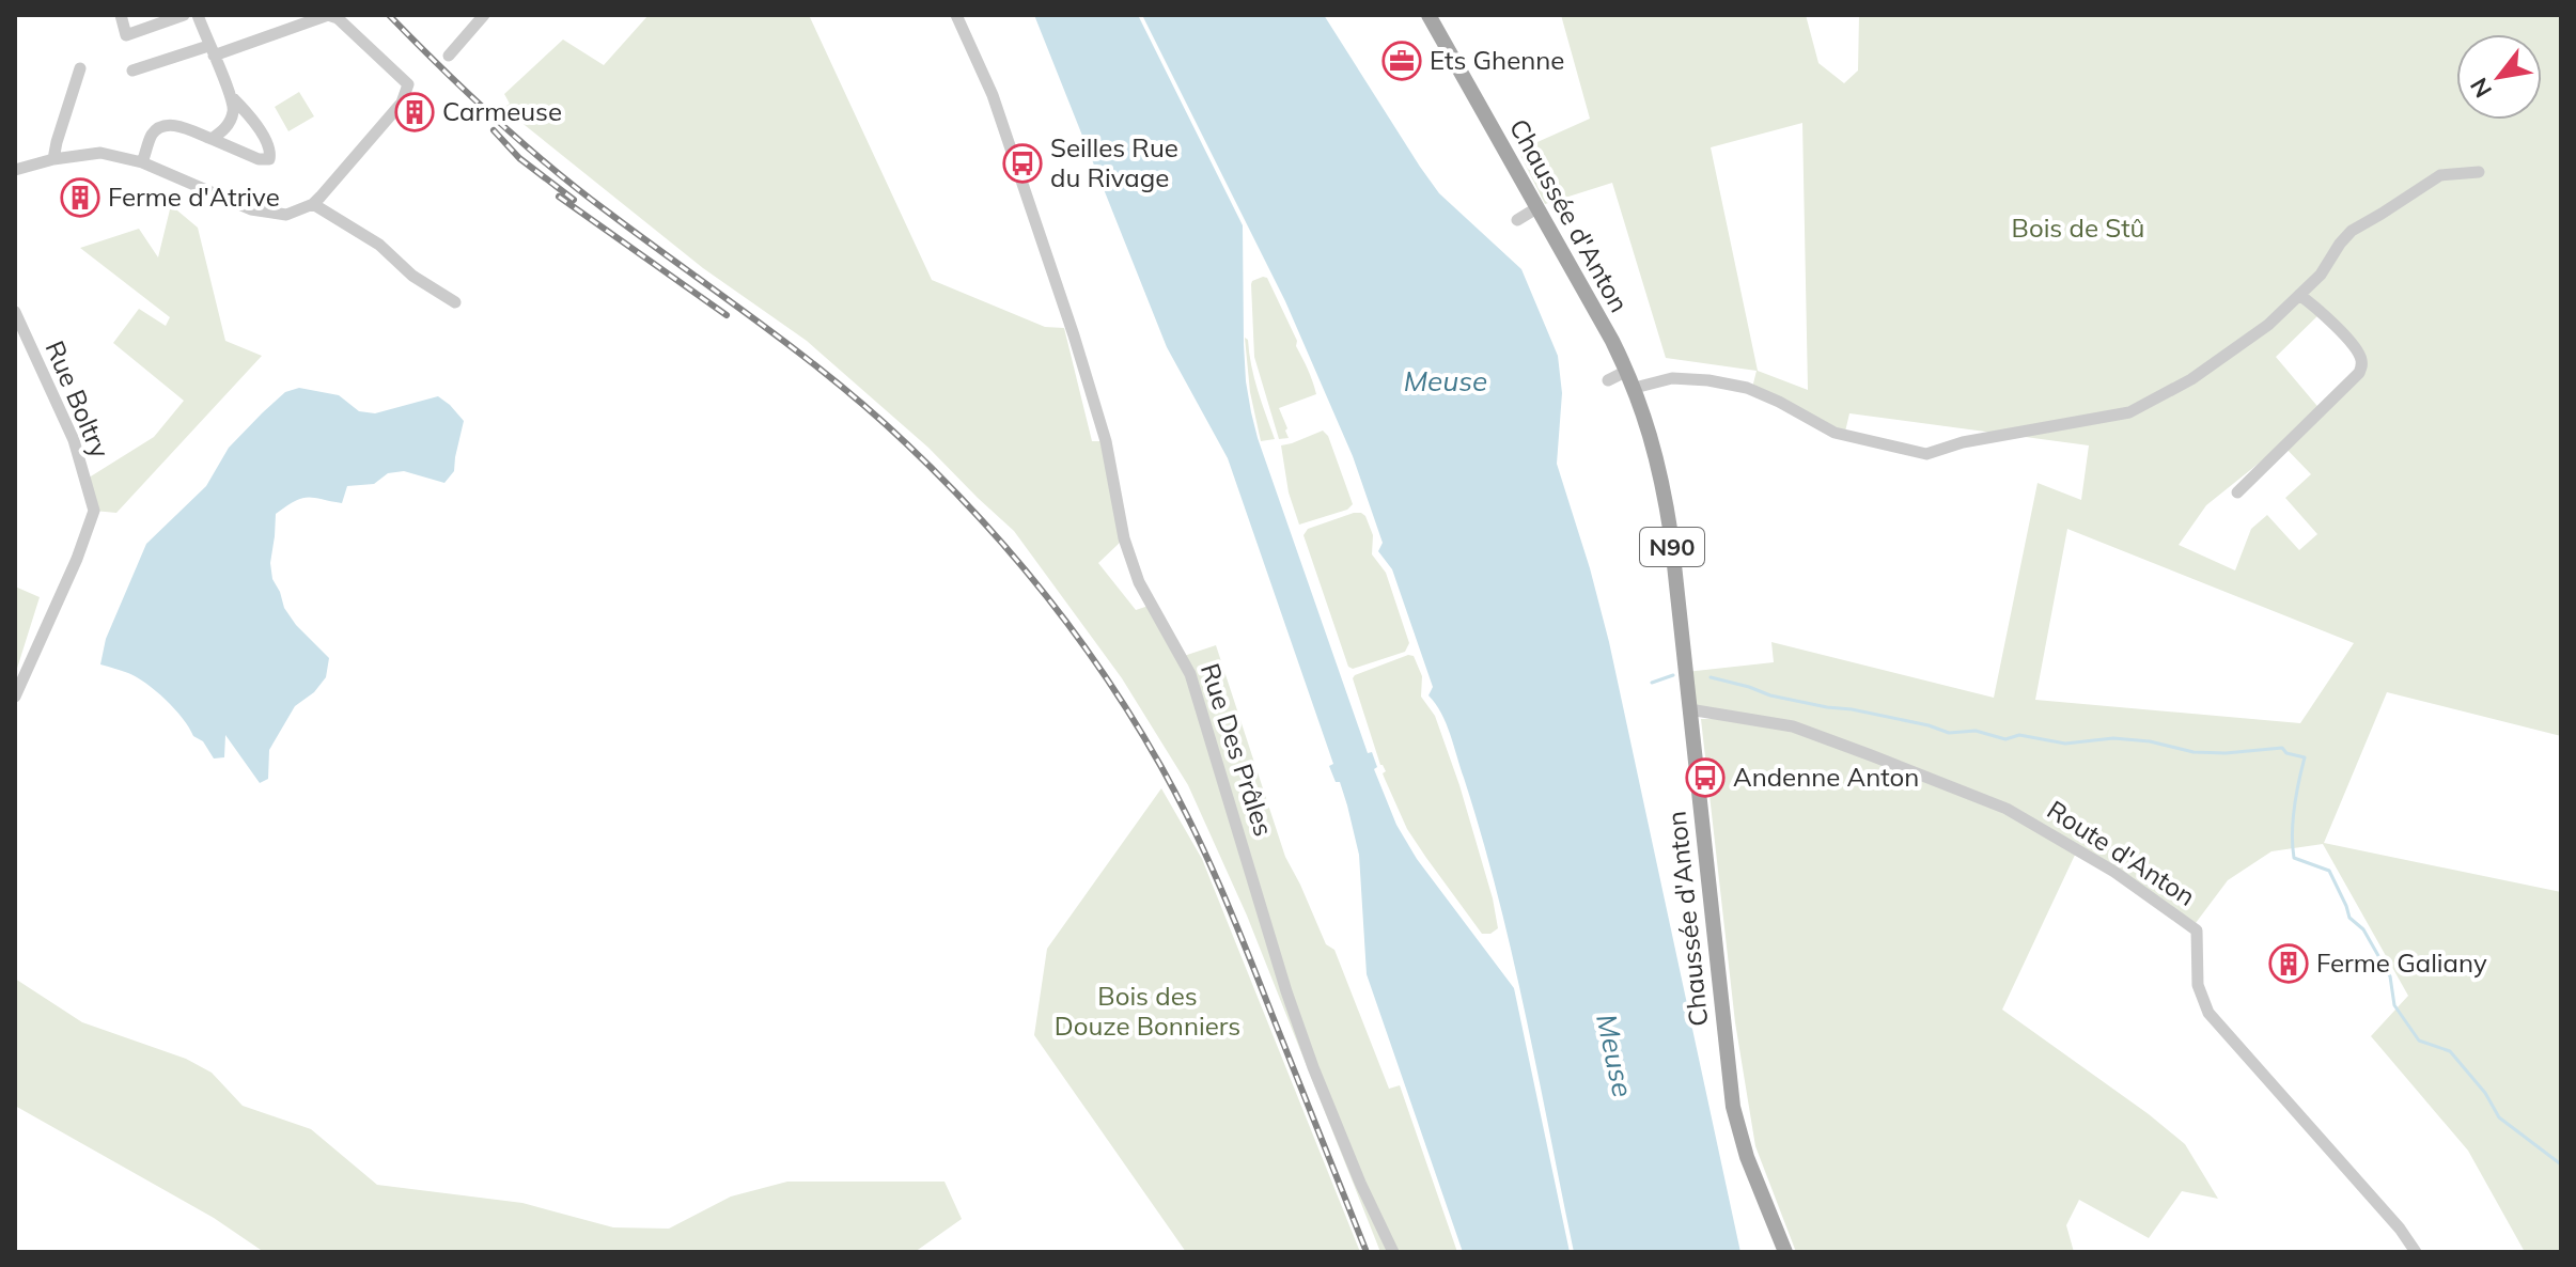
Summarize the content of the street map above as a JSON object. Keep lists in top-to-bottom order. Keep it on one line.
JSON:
{"streets":{"main road":["Chaussée d'Anton","N90"],"street":["Rue Boltry","Rue Des Prâles","Route d'Anton"]},"crossings":[["Chaussée d'Anton","Route d'Anton"]],"water":["Meuse"],"parks":["Bois de Stû","Bois des Douze Bonniers"],"places":{"office":["Ets Ghenne"],"building":["Carmeuse","Ferme d'Atrive","Ferme Galiany"],"bus stop":["Seilles Rue du Rivage","Andenne Anton"]},"north":"bottom left"}
